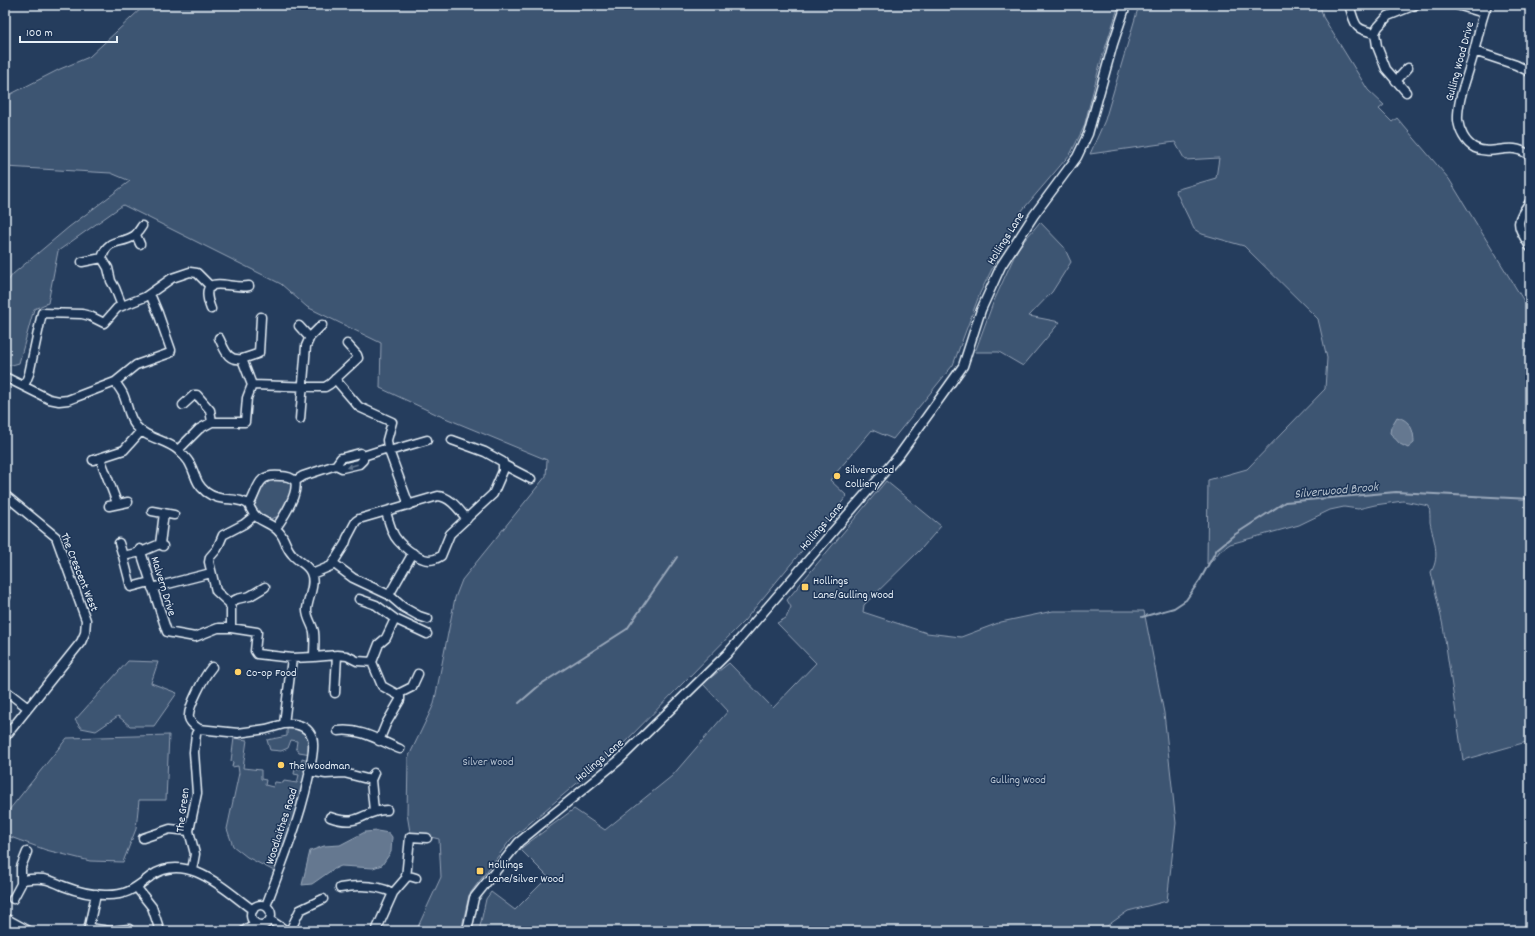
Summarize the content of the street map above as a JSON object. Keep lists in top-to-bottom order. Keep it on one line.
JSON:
{"streets":{"street":["Gulling Wood Drive","Hollings Lane","The Crescent West","Malvern Drive","The Green","Woodlaithes Road"]},"crossings":[["The Green","Woodlaithes Road"]],"water":["Silverwood Brook"],"parks":["Silver Wood","Gulling Wood"],"places":{"other":["Silverwood Colliery","Co-op Food","The Woodman"],"transit":["Hollings Lane/Gulling Wood","Hollings Lane/Silver Wood"]},"scale_bar":"100 m"}
